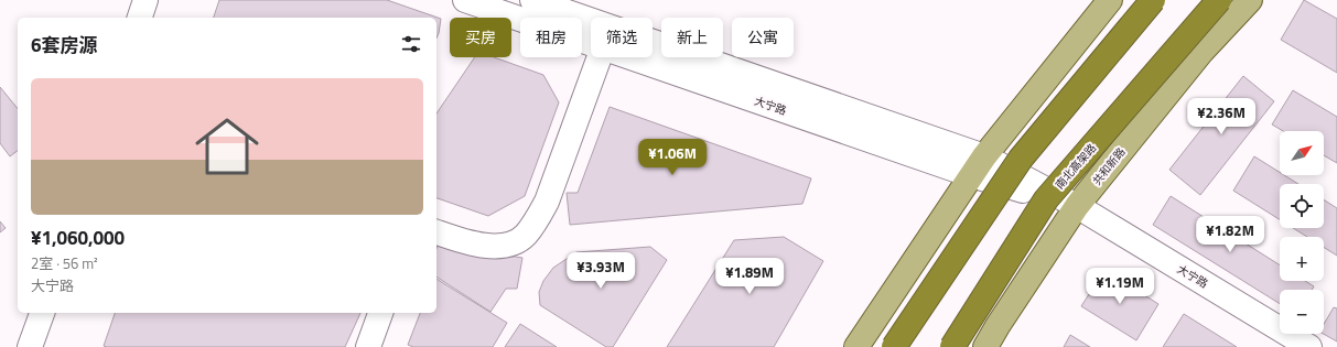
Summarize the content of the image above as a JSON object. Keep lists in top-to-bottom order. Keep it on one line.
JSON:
{"streets":{"highway":["南北高架路"],"main road":["共和新路"],"street":["大宁路"]},"crossings":[["大宁路","共和新路"]],"north":"top right","page":{"chip":["买房","租房","筛选","新上","公寓"],"heading":"6套房源","list":[{"name":"¥1,060,000","note":"2室 · 56 m² · 大宁路"}],"price":["¥2.36M","¥1.06M","¥1.82M","¥3.93M","¥1.89M","¥1.19M"],"map_buttons":["+","−"]}}
